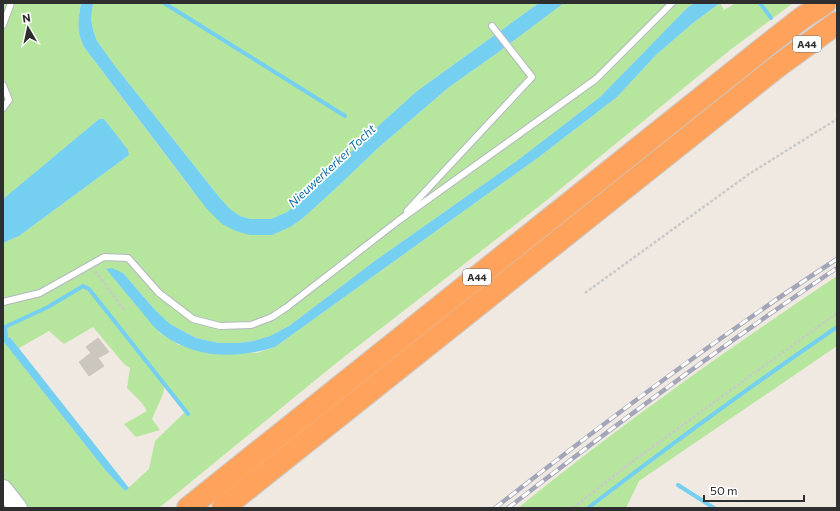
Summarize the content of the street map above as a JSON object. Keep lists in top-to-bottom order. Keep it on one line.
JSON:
{"streets":{"highway":["A44"]},"water":["Nieuwerkerker Tocht"],"scale_bar":"50 m","north":"top"}
